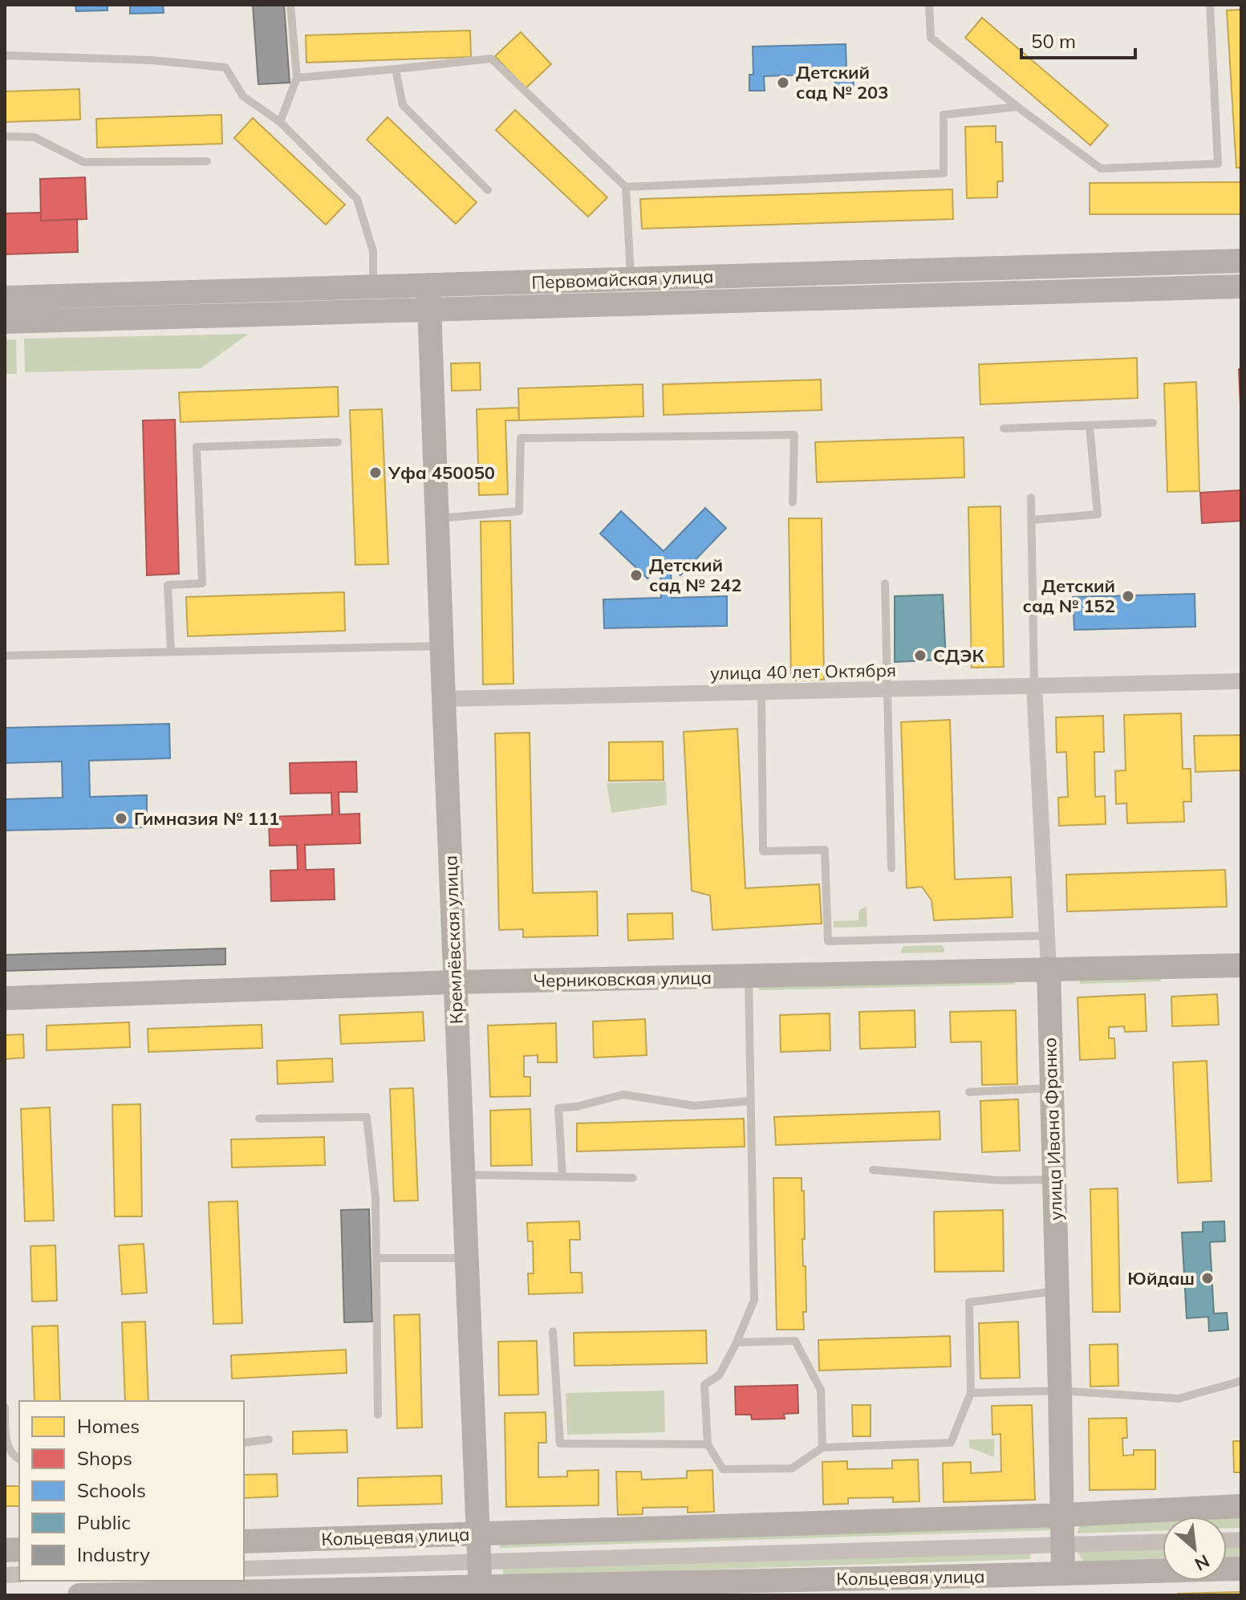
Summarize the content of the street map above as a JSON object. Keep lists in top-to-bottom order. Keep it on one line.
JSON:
{"streets":{"main road":["Первомайская улица","Кремлёвская улица","Черниковская улица","улица Ивана Франко","Кольцевая улица"],"street":["улица 40 лет Октября"]},"crossings":[["Первомайская улица","Кремлёвская улица"],["улица 40 лет Октября","Кремлёвская улица"],["улица 40 лет Октября","улица Ивана Франко"],["Кремлёвская улица","Черниковская улица"],["Кремлёвская улица","Кольцевая улица"],["Черниковская улица","улица Ивана Франко"],["улица Ивана Франко","Кольцевая улица"]],"places":["Детский сад № 203","Уфа 450050","Детский сад № 242","Детский сад № 152","СДЭК","Гимназия № 111","Юйдаш"],"legend":["Homes","Shops","Schools","Public","Industry"],"scale_bar":"50 m","north":"bottom right"}
